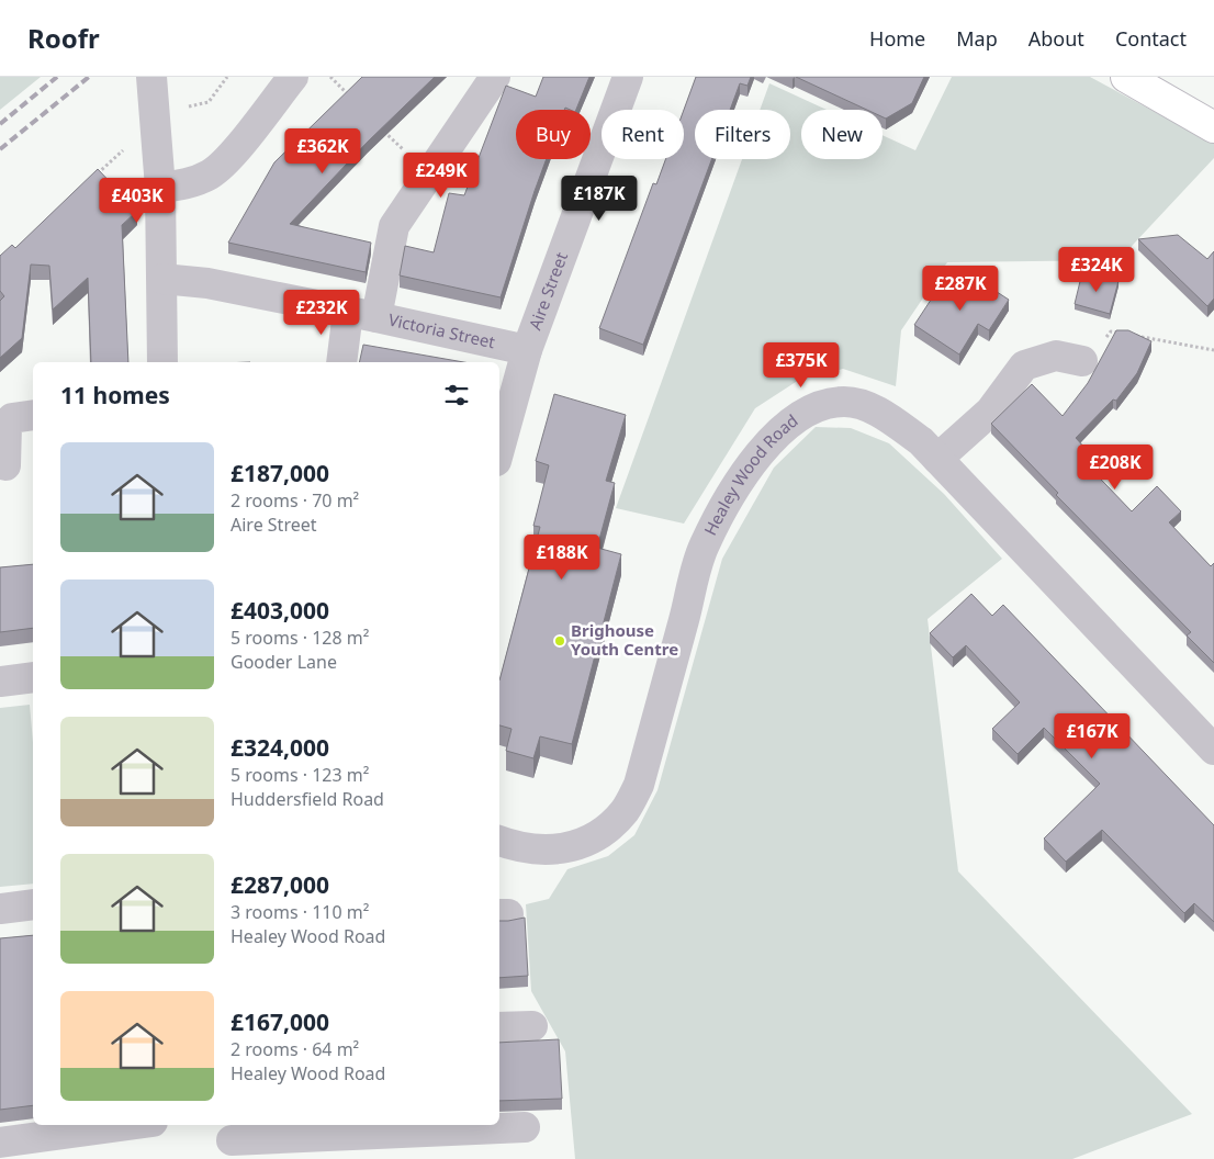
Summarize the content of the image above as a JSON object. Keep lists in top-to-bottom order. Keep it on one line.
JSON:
{"streets":{"street":["Aire Street","Victoria Street","Healey Wood Road"]},"crossings":[["Aire Street","Victoria Street"]],"places":["Brighouse Youth Centre"],"page":{"header":"Roofr","nav":["Home","Map","About","Contact"],"chip":["Buy","Rent","Filters","New"],"price":["£362K","£249K","£187K","£403K","£324K","£287K","£232K","£375K","£208K","£188K","£167K"],"heading":"11 homes","list":[{"name":"£187,000","note":"2 rooms · 70 m² · Aire Street"},{"name":"£403,000","note":"5 rooms · 128 m² · Gooder Lane"},{"name":"£324,000","note":"5 rooms · 123 m² · Huddersfield Road"},{"name":"£287,000","note":"3 rooms · 110 m² · Healey Wood Road"},{"name":"£167,000","note":"2 rooms · 64 m² · Healey Wood Road"}]}}
